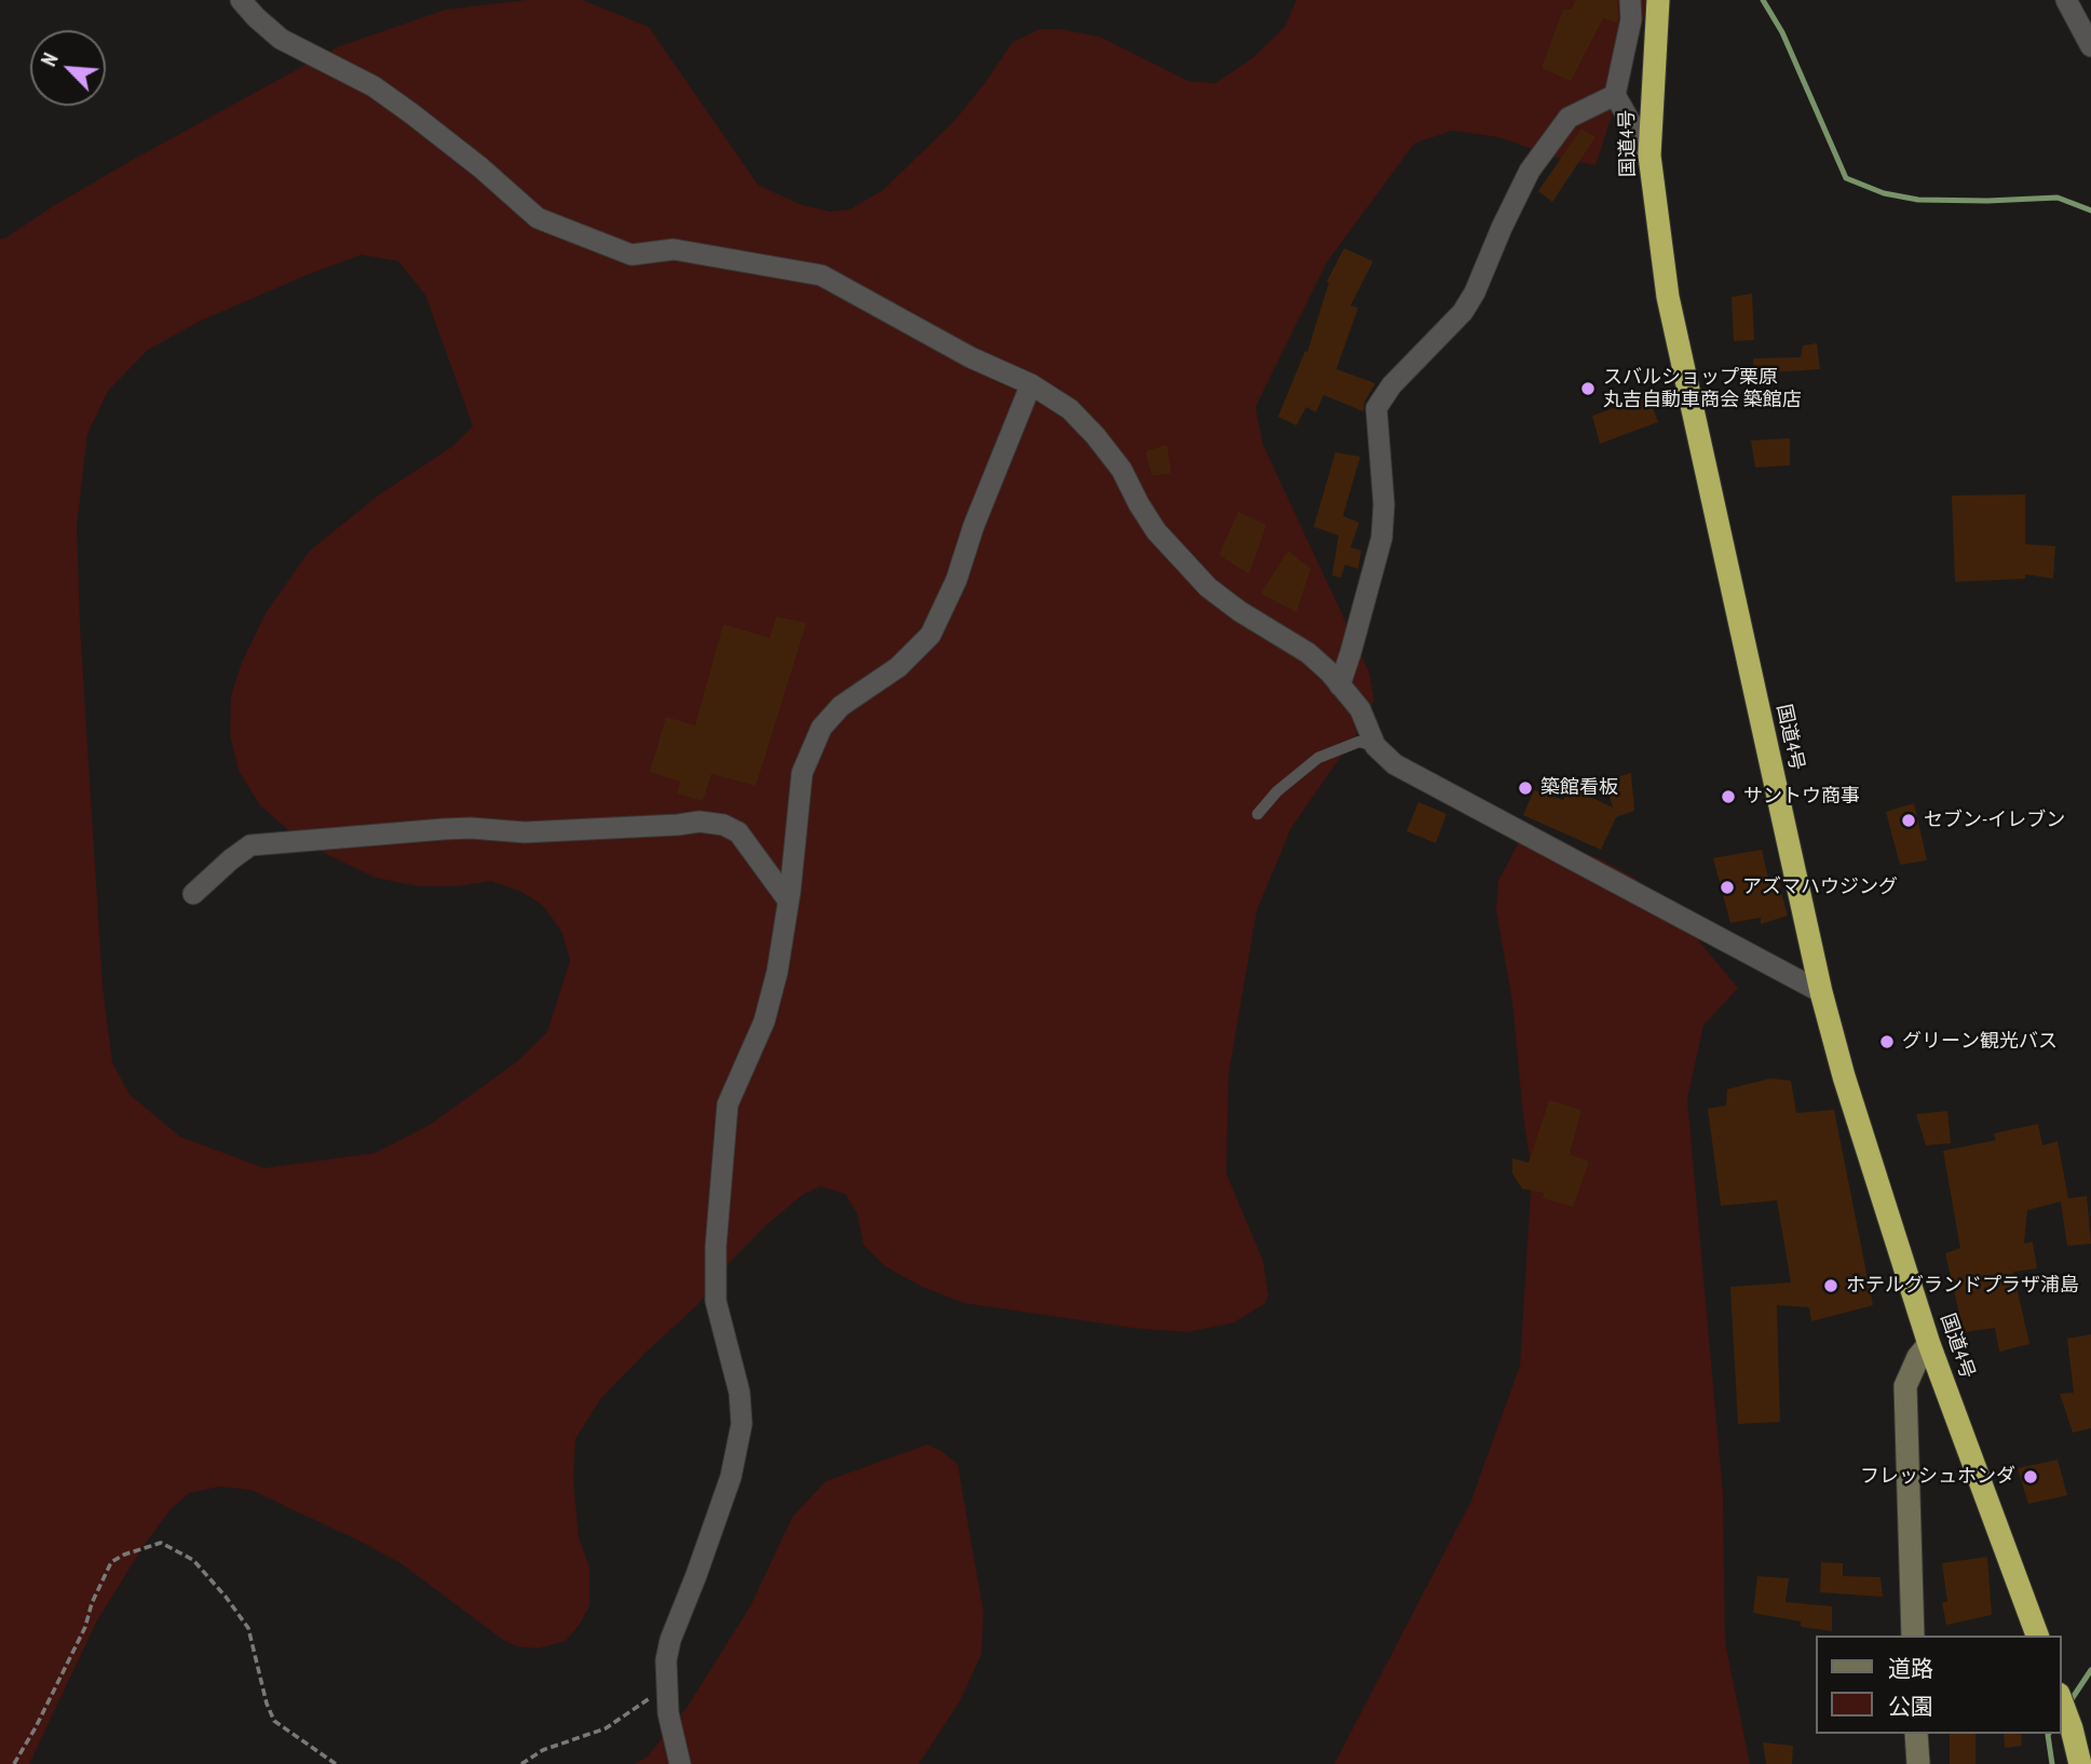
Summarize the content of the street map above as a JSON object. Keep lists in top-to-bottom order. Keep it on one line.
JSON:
{"streets":{"highway":["国道4号"]},"places":["スバルショップ栗原 丸吉自動車商会 築館店","築館看板","サントウ商事","セブン-イレブン","アズマハウジング","グリーン観光バス","ホテルグランドプラザ浦島","フレッシュホンダ"],"legend":["道路","公園"],"north":"top left"}
